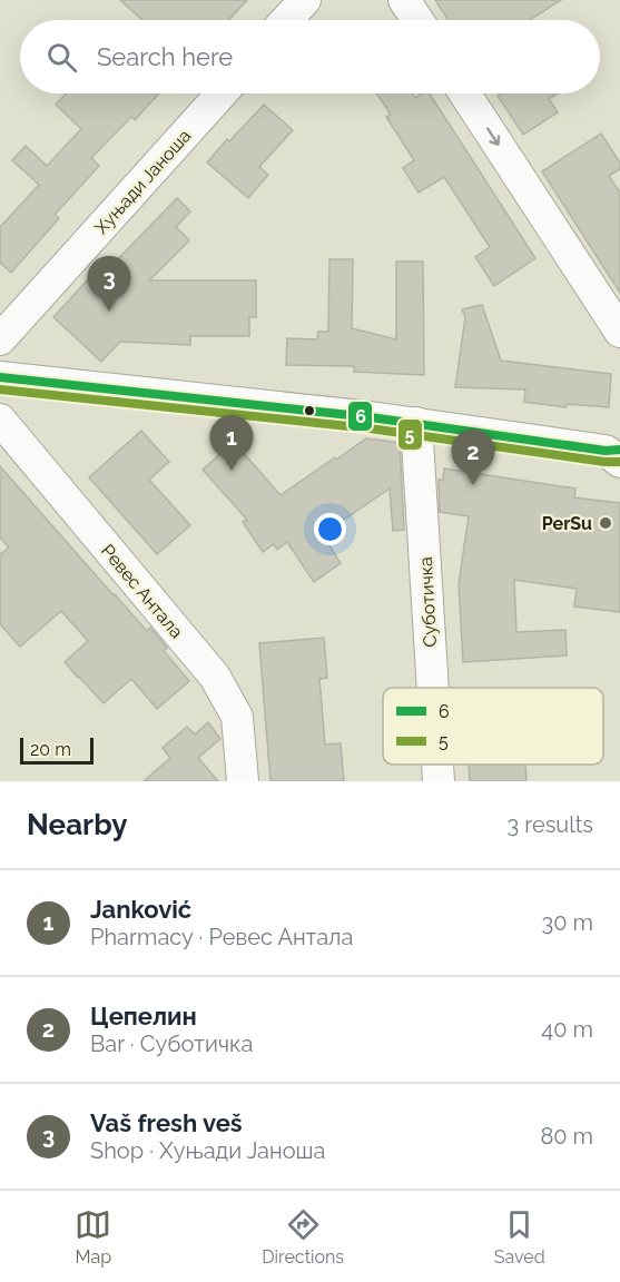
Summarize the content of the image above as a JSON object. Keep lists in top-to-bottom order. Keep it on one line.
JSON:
{"streets":{"street":["Хуњади Јаноша","Ревес Антала","Суботичка"]},"places":["PerSu"],"lines":["transit line 6","transit line 5"],"legend":["6","5"],"scale_bar":"20 m","page":{"search":"Search here","pins":["3","1","2"],"scale":"20 m","heading":["Nearby","3 results"],"list":[{"mark":"1","name":"Janković","note":"Pharmacy · Ревес Антала","value":"30 m"},{"mark":"2","name":"Цепелин","note":"Bar · Суботичка","value":"40 m"},{"mark":"3","name":"Vaš fresh veš","note":"Shop · Хуњади Јаноша","value":"80 m"}],"nav":["Map","Directions","Saved"]}}
